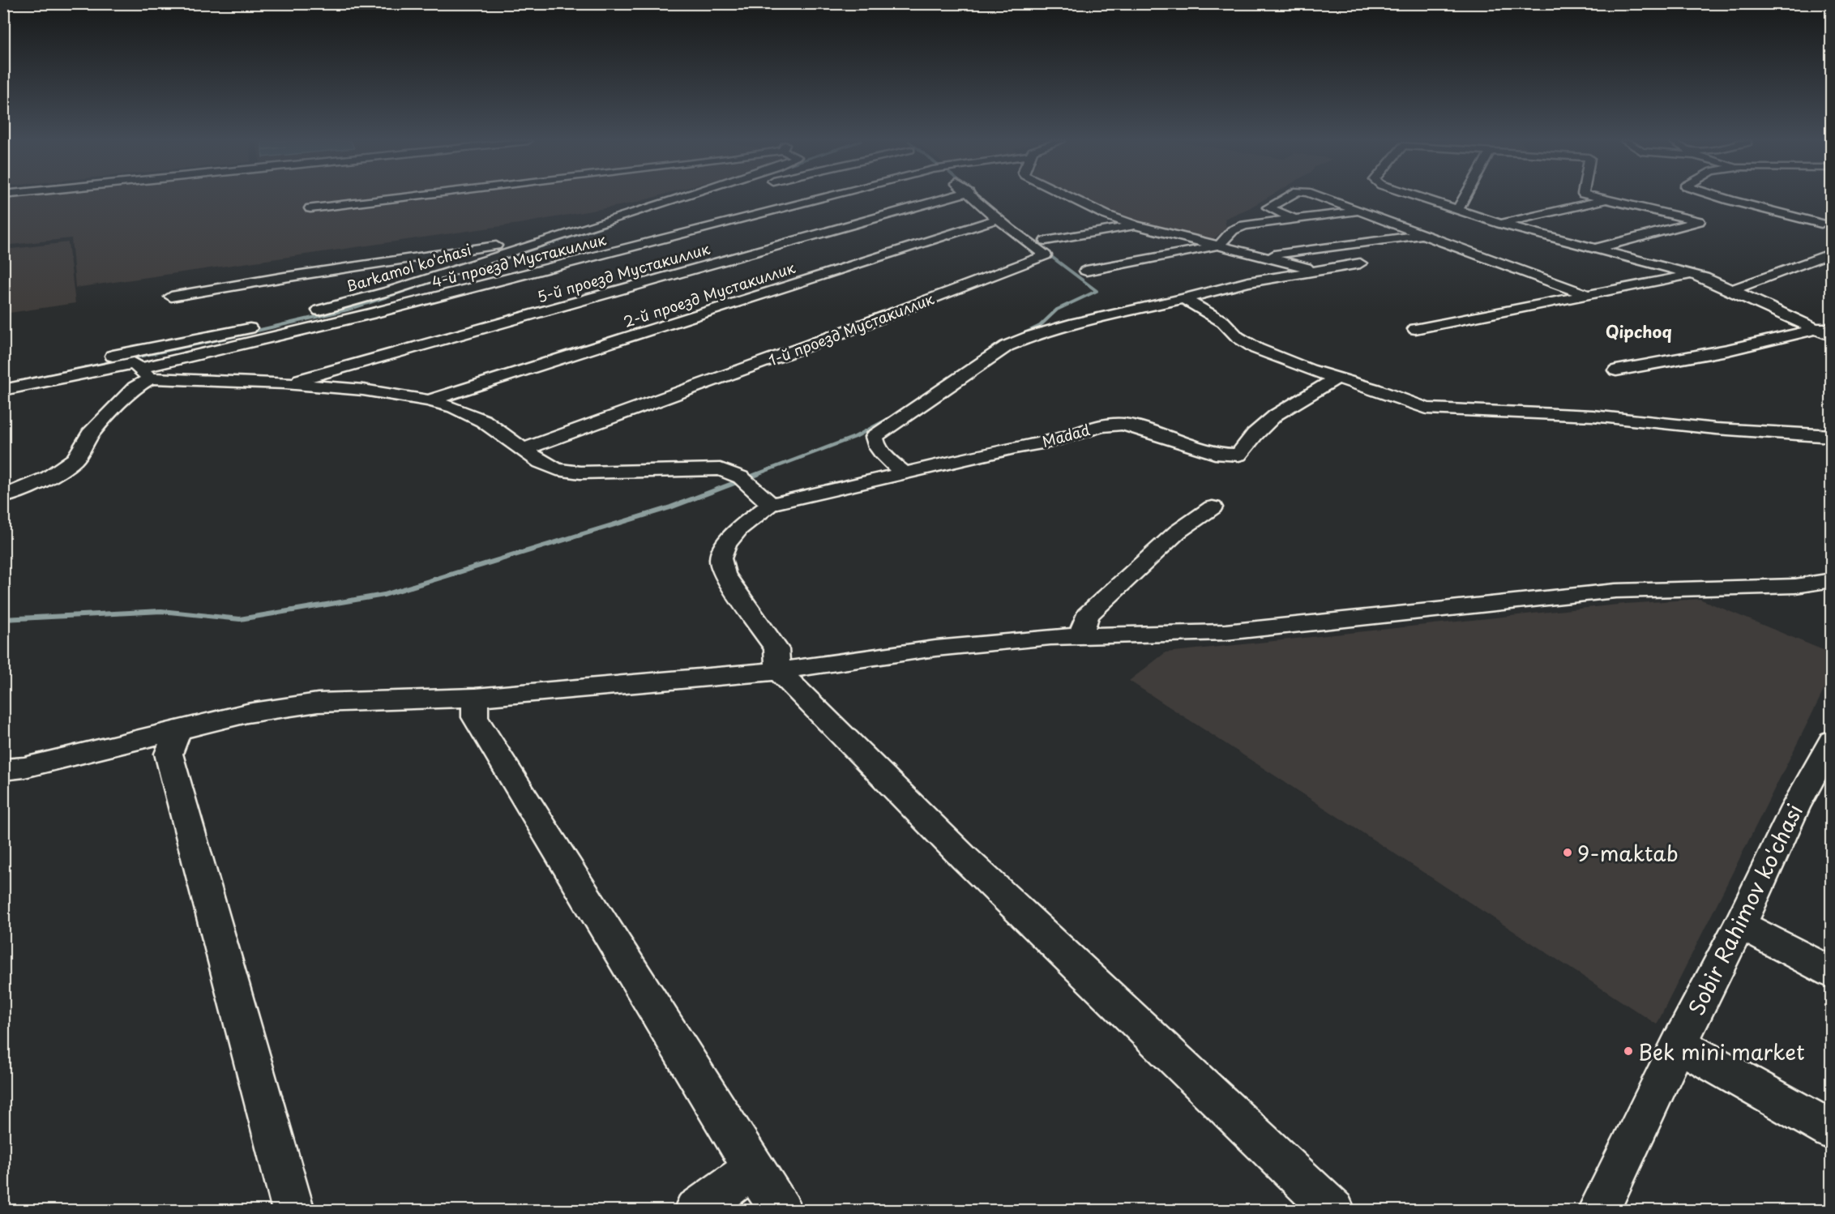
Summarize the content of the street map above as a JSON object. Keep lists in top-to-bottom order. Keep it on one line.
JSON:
{"streets":{"street":["4-й проезд Мустакиллик","Barkamol ko'chasi","5-й проезд Мустакиллик","2-й проезд Мустакиллик","1-й проезд Мустакиллик","Madad","Sobir Rahimov ko'chasi"]},"crossings":[["2-й проезд Мустакиллик","1-й проезд Мустакиллик"]],"districts":["Qipchoq"],"places":["9-maktab","Bek mini market"]}
